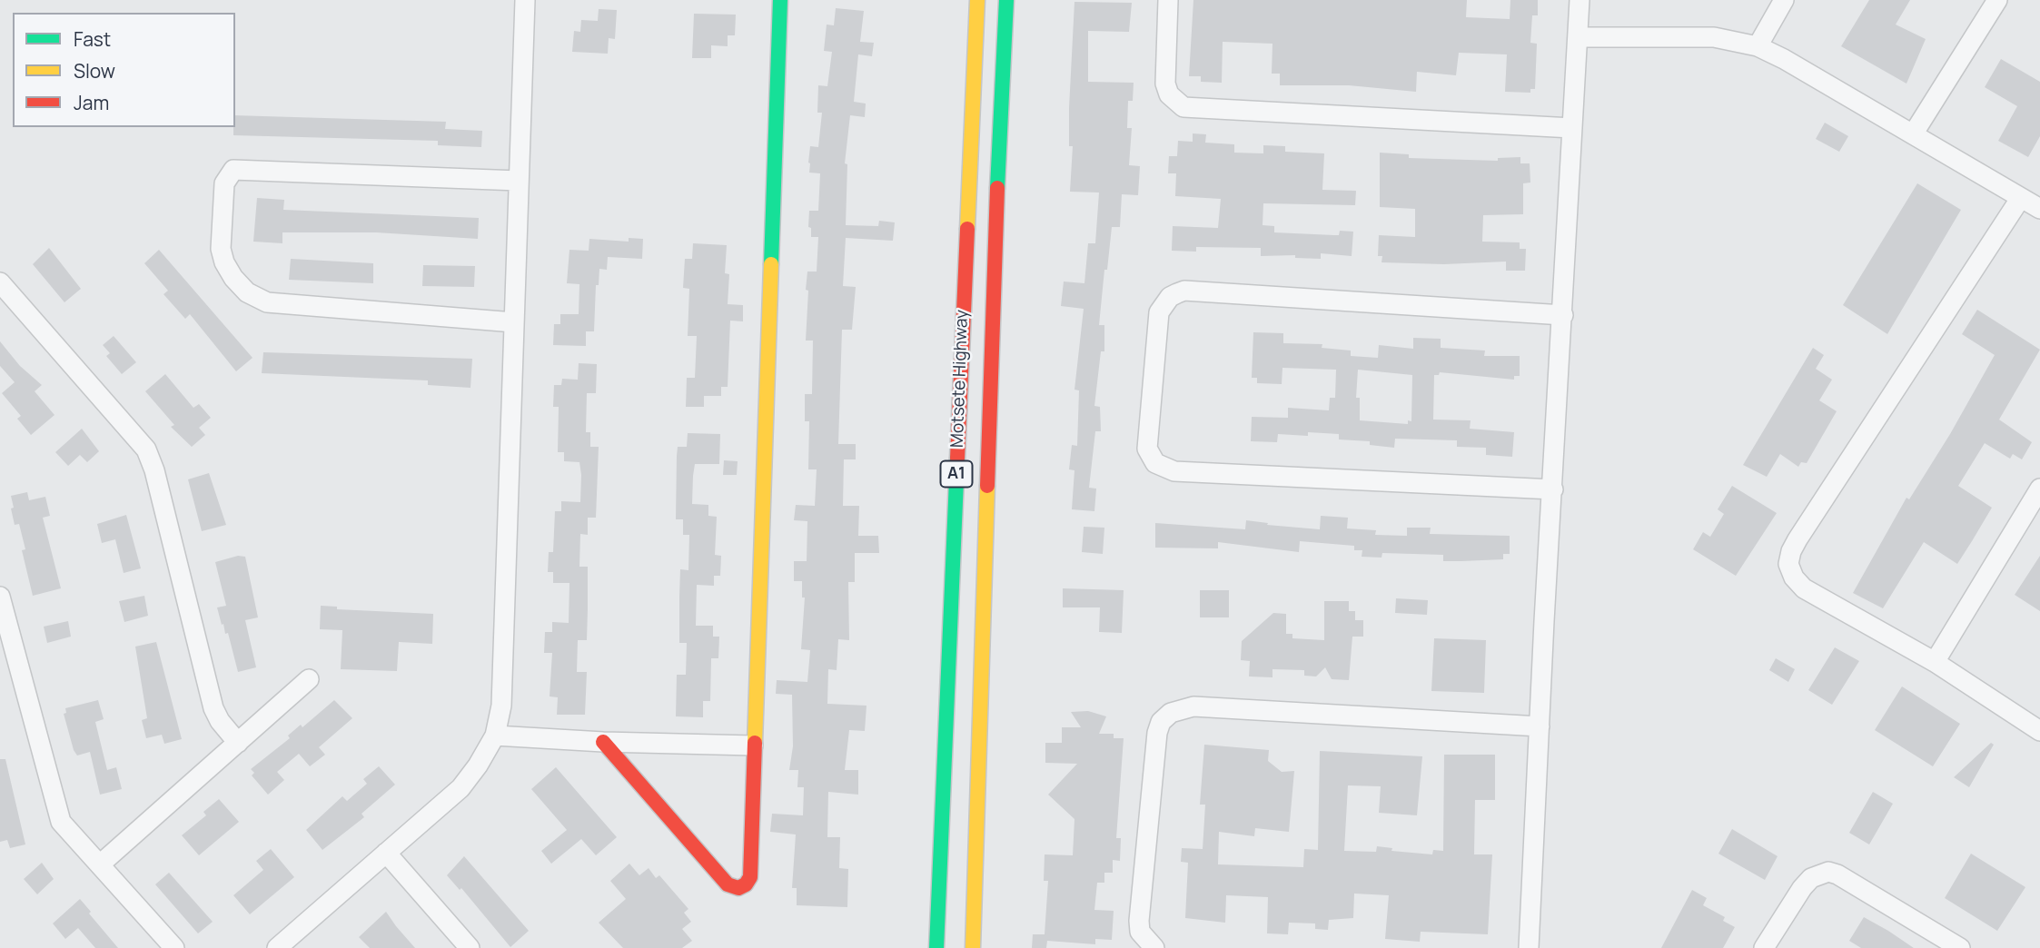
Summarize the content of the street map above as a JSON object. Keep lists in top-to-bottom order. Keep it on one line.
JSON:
{"streets":{"main road":["Motsete Highway","A1"]},"legend":["Fast","Slow","Jam"]}
